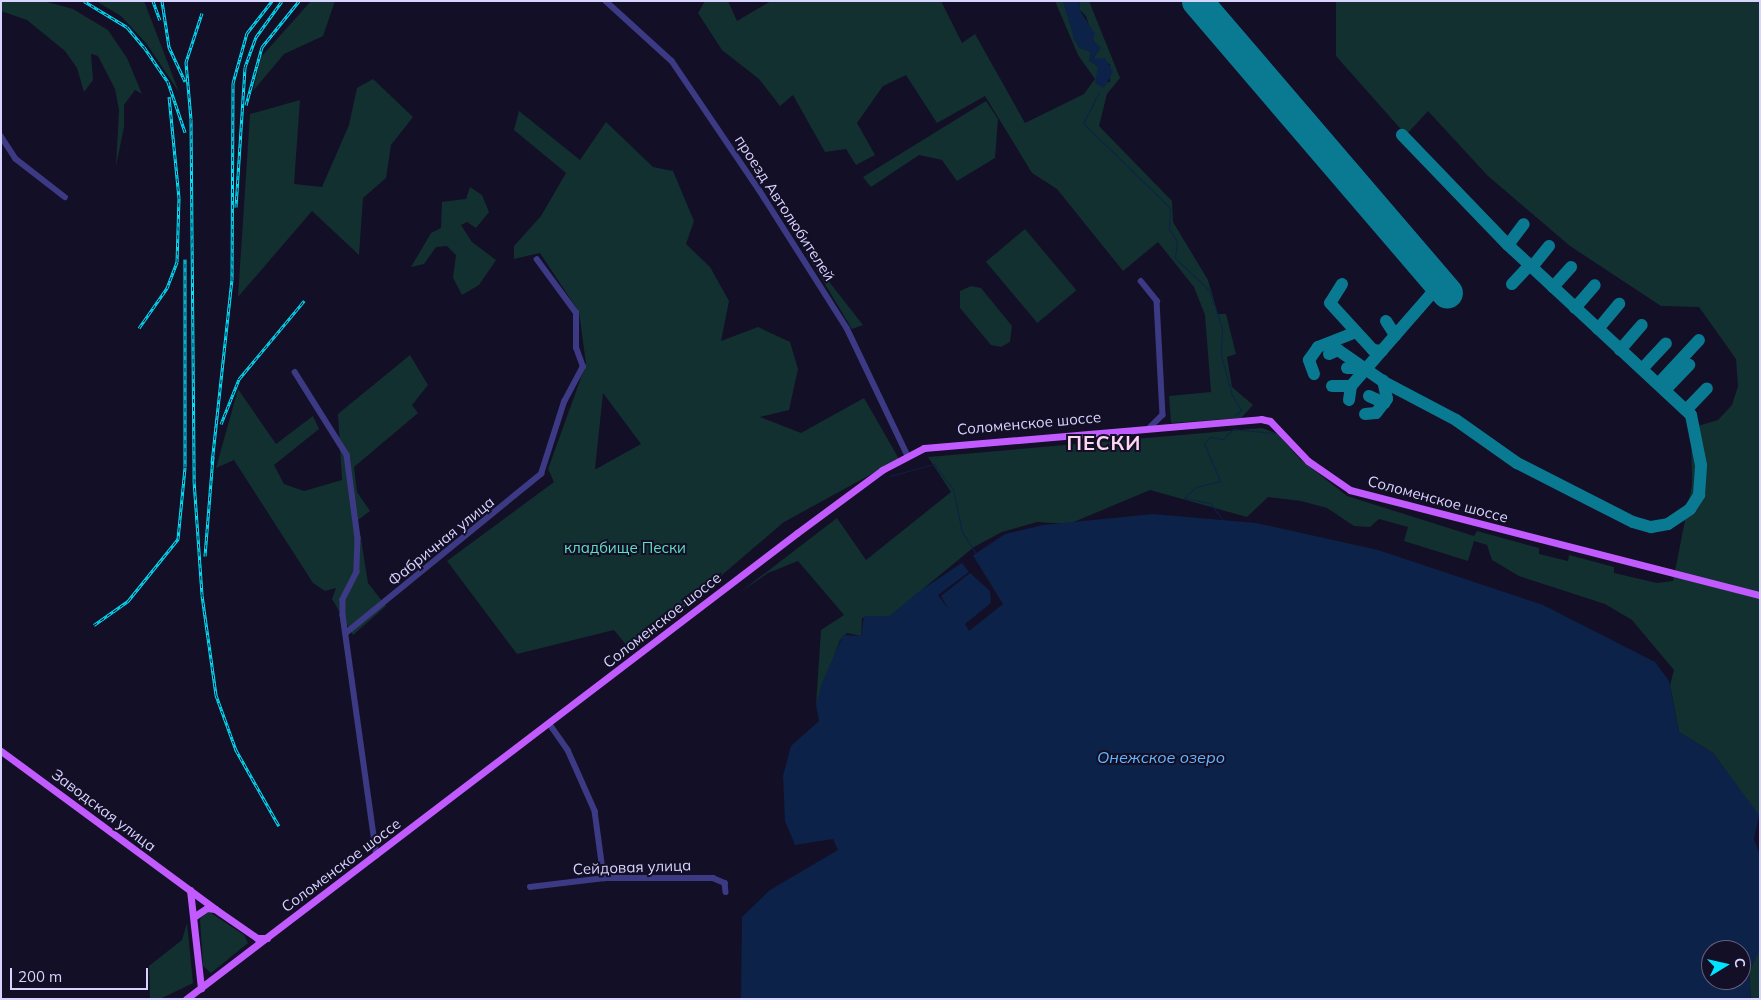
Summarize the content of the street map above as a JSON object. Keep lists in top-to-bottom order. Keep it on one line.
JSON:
{"streets":{"main road":["Соломенское шоссе","Заводская улица"],"street":["проезд Автолюбителей","Фабричная улица","Сейдовая улица"]},"crossings":[["проезд Автолюбителей","Соломенское шоссе"]],"districts":["ПЕСКИ"],"water":["Онежское озеро"],"parks":["кладбище Пески"],"scale_bar":"200 m","north":"right"}
